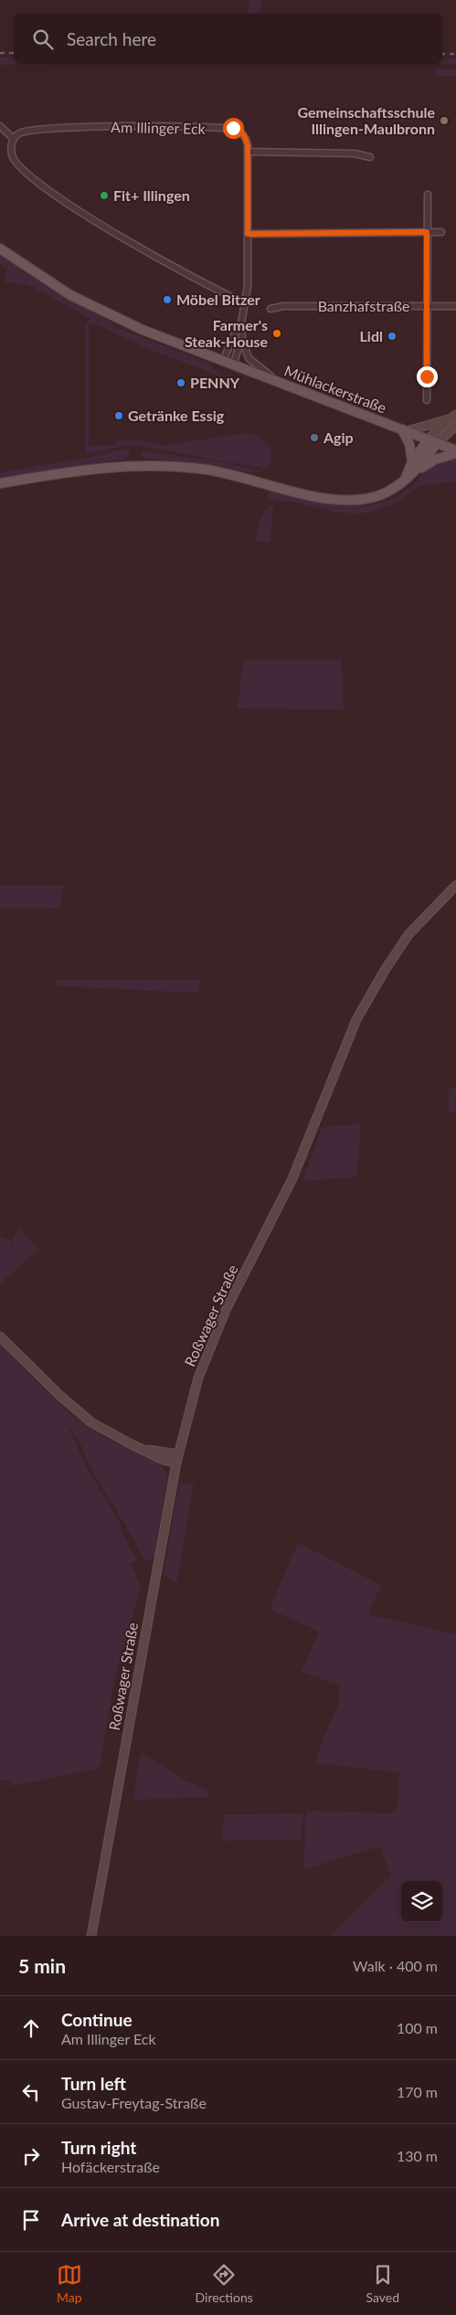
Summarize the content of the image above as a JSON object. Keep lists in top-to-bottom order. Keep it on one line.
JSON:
{"streets":{"main road":["Mühlackerstraße"],"street":["Am Illinger Eck","Banzhafstraße","Roßwager Straße"]},"places":["Gemeinschaftsschule Illingen-Maulbronn","Fit+ Illingen","Möbel Bitzer","Farmer's Steak-House","Lidl","PENNY","Getränke Essig","Agip"],"page":{"search":"Search here","heading":["5 min","Walk · 400 m"],"list":[["Continue","Am Illinger Eck","100 m"],["Turn left","Gustav-Freytag-Straße","170 m"],["Turn right","Hofäckerstraße","130 m"],"Arrive at destination"],"nav":["Map","Directions","Saved"]}}
